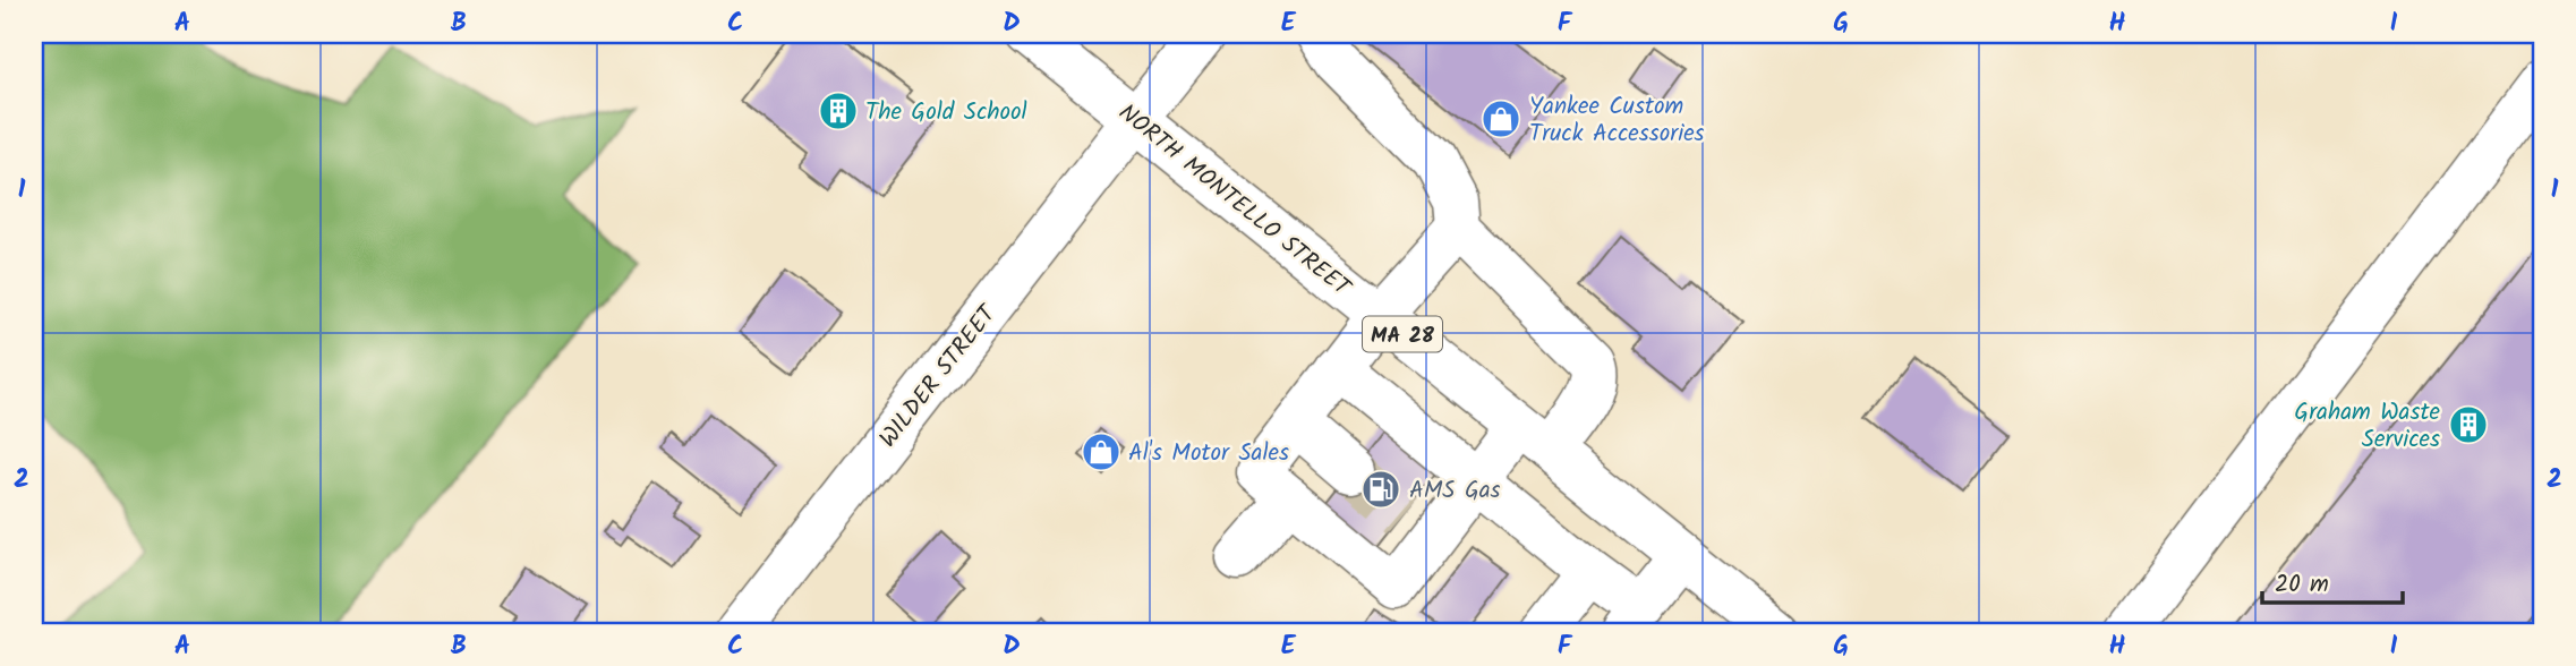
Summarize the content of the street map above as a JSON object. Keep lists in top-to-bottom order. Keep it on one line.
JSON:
{"streets":{"main road":["NORTH MONTELLO STREET","MA 28","WILDER STREET"]},"crossings":[["NORTH MONTELLO STREET","WILDER STREET"]],"places":{"building":["The Gold School","Graham Waste Services"],"shop":["Yankee Custom Truck Accessories","Al's Motor Sales"],"fuel station":["AMS Gas"]},"scale_bar":"20 m","grid":{"columns":["A","B","C","D","E","F","G","H","I"],"rows":["1","2"]}}
